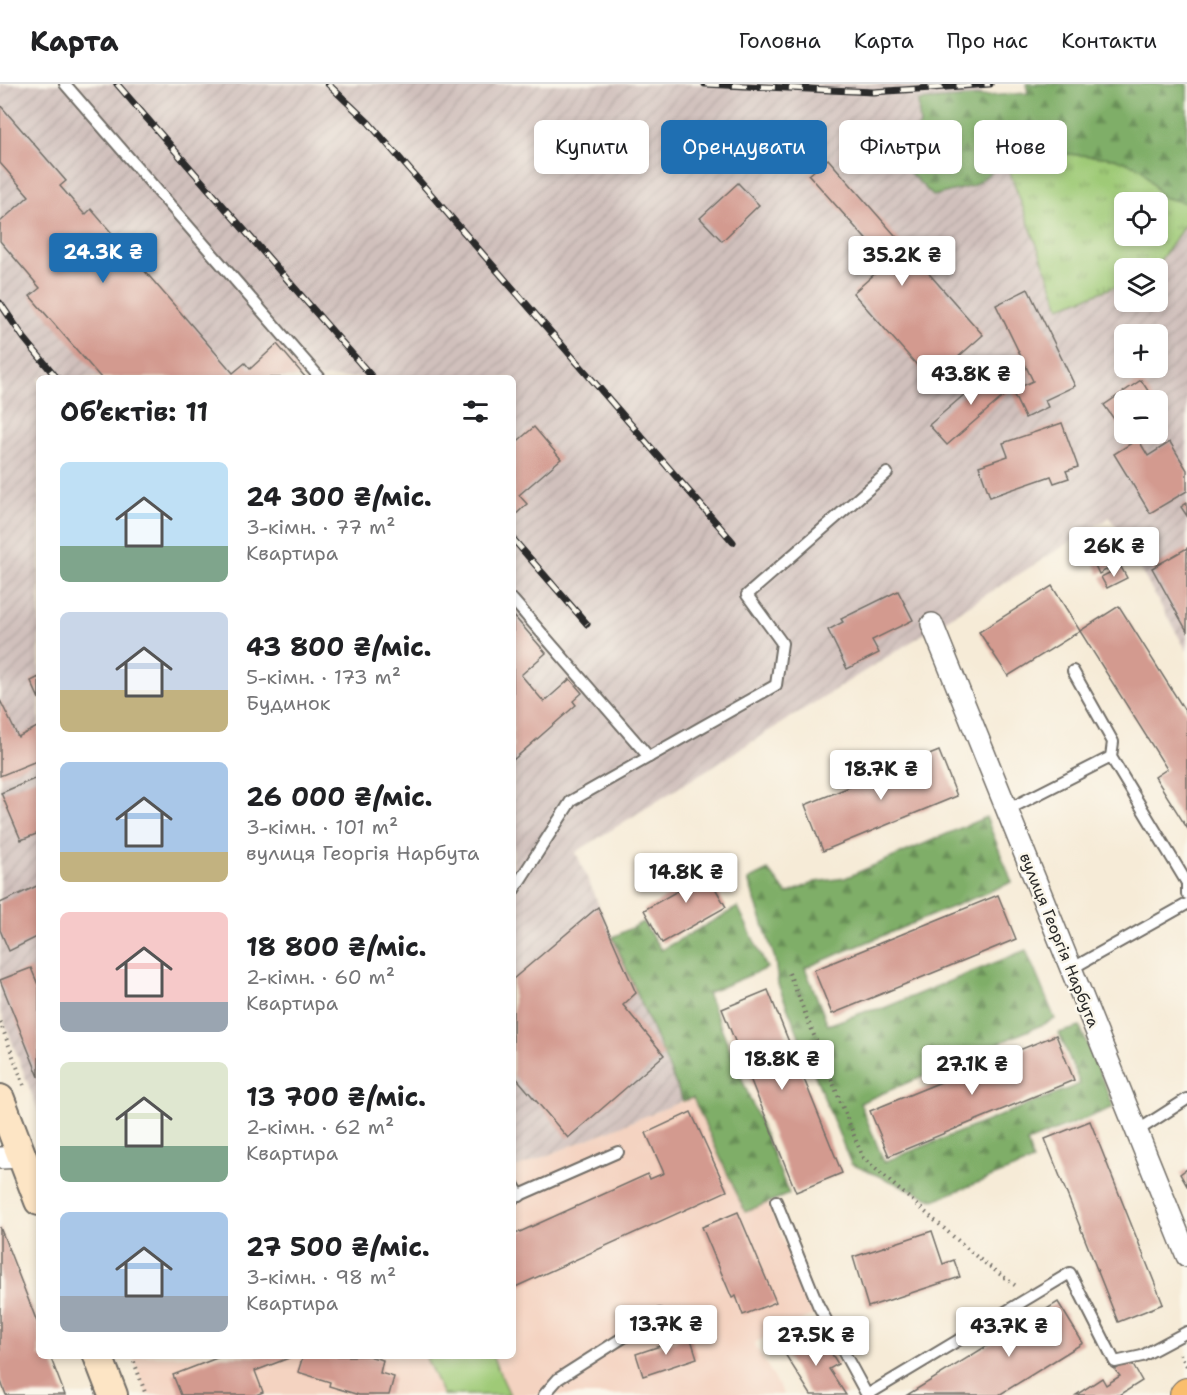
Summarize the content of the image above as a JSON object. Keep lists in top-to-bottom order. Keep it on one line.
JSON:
{"streets":{"street":["вулиця Георгія Нарбута"]},"page":{"header":"Карта","nav":["Головна","Карта","Про нас","Контакти"],"chip":["Купити","Орендувати","Фільтри","Нове"],"map_buttons":["+","−"],"price":["24.3K ₴","35.2K ₴","43.8K ₴","26K ₴","18.7K ₴","14.8K ₴","18.8K ₴","27.1K ₴","13.7K ₴","43.7K ₴","27.5K ₴"],"heading":"Об’єктів: 11","list":[{"name":"24 300 ₴/міс.","note":"3-кімн. · 77 m² · Квартира"},{"name":"43 800 ₴/міс.","note":"5-кімн. · 173 m² · Будинок"},{"name":"26 000 ₴/міс.","note":"3-кімн. · 101 m² · вулиця Георгія Нарбута"},{"name":"18 800 ₴/міс.","note":"2-кімн. · 60 m² · Квартира"},{"name":"13 700 ₴/міс.","note":"2-кімн. · 62 m² · Квартира"},{"name":"27 500 ₴/міс.","note":"3-кімн. · 98 m² · Квартира"}]}}
